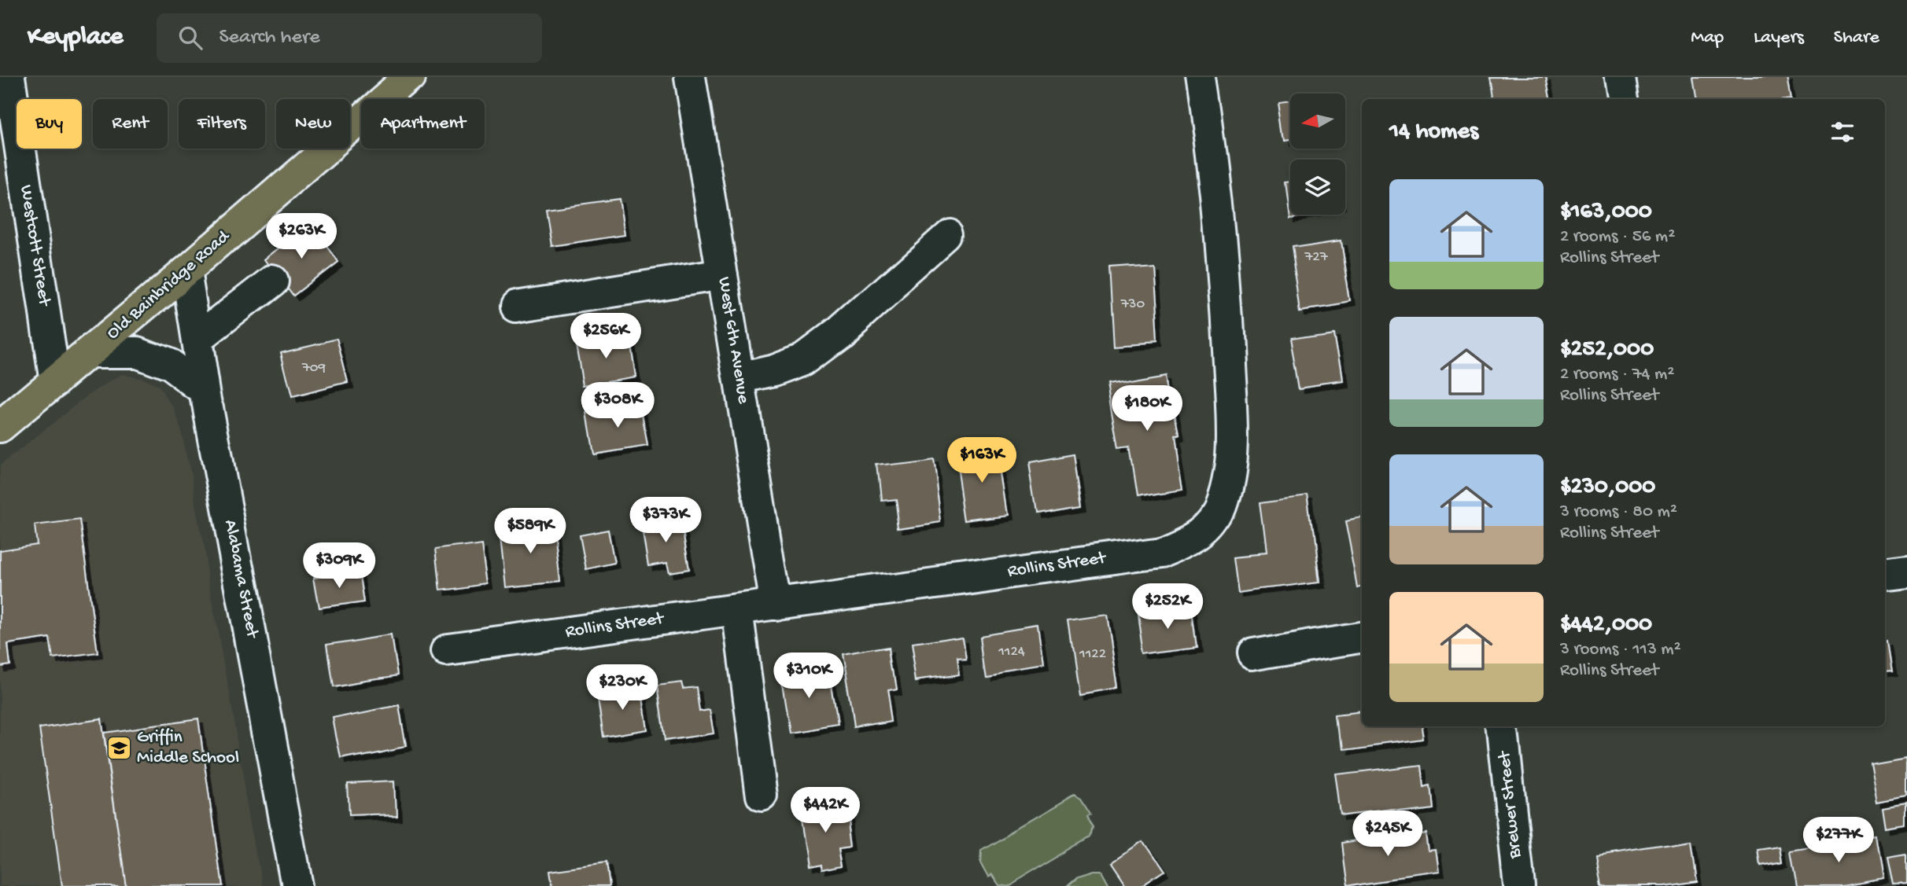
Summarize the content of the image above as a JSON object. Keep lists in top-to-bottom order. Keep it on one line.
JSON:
{"streets":{"main road":["Old Bainbridge Road"],"street":["Westcott Street","West 6th Avenue","Rollins Street","Alabama Street","Brewer Street"]},"crossings":[["Westcott Street","Old Bainbridge Road"],["Old Bainbridge Road","Alabama Street"],["West 6th Avenue","Rollins Street"]],"places":{"school or university":["Griffin Middle School"]},"house_numbers":["727","730","709","1124","1122"],"north":"left","page":{"header":"Keyplace","search":"Search here","nav":["Map","Layers","Share"],"chip":["Buy","Rent","Filters","New","Apartment"],"heading":"14 homes","list":[{"name":"$163,000","note":"2 rooms · 56 m² · Rollins Street"},{"name":"$252,000","note":"2 rooms · 74 m² · Rollins Street"},{"name":"$230,000","note":"3 rooms · 80 m² · Rollins Street"},{"name":"$442,000","note":"3 rooms · 113 m² · Rollins Street"}],"price":["$263K","$256K","$308K","$180K","$163K","$373K","$589K","$309K","$252K","$310K","$230K","$442K","$245K","$277K"]}}
